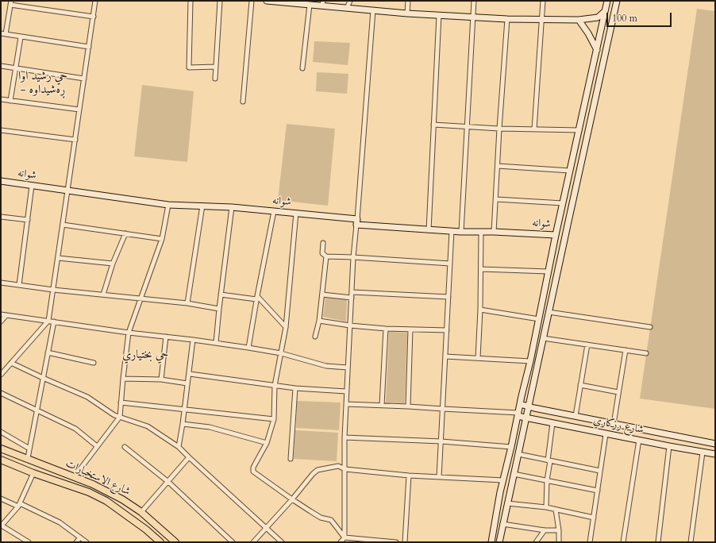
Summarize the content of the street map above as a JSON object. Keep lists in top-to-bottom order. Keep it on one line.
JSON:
{"streets":{"main road":["شارع الاستخبارات"],"street":["شوانە","شارع رزكاري"]},"districts":["حي رشيد اوا - ڕەشیداوە","حي بختياري"],"scale_bar":"100 m"}
